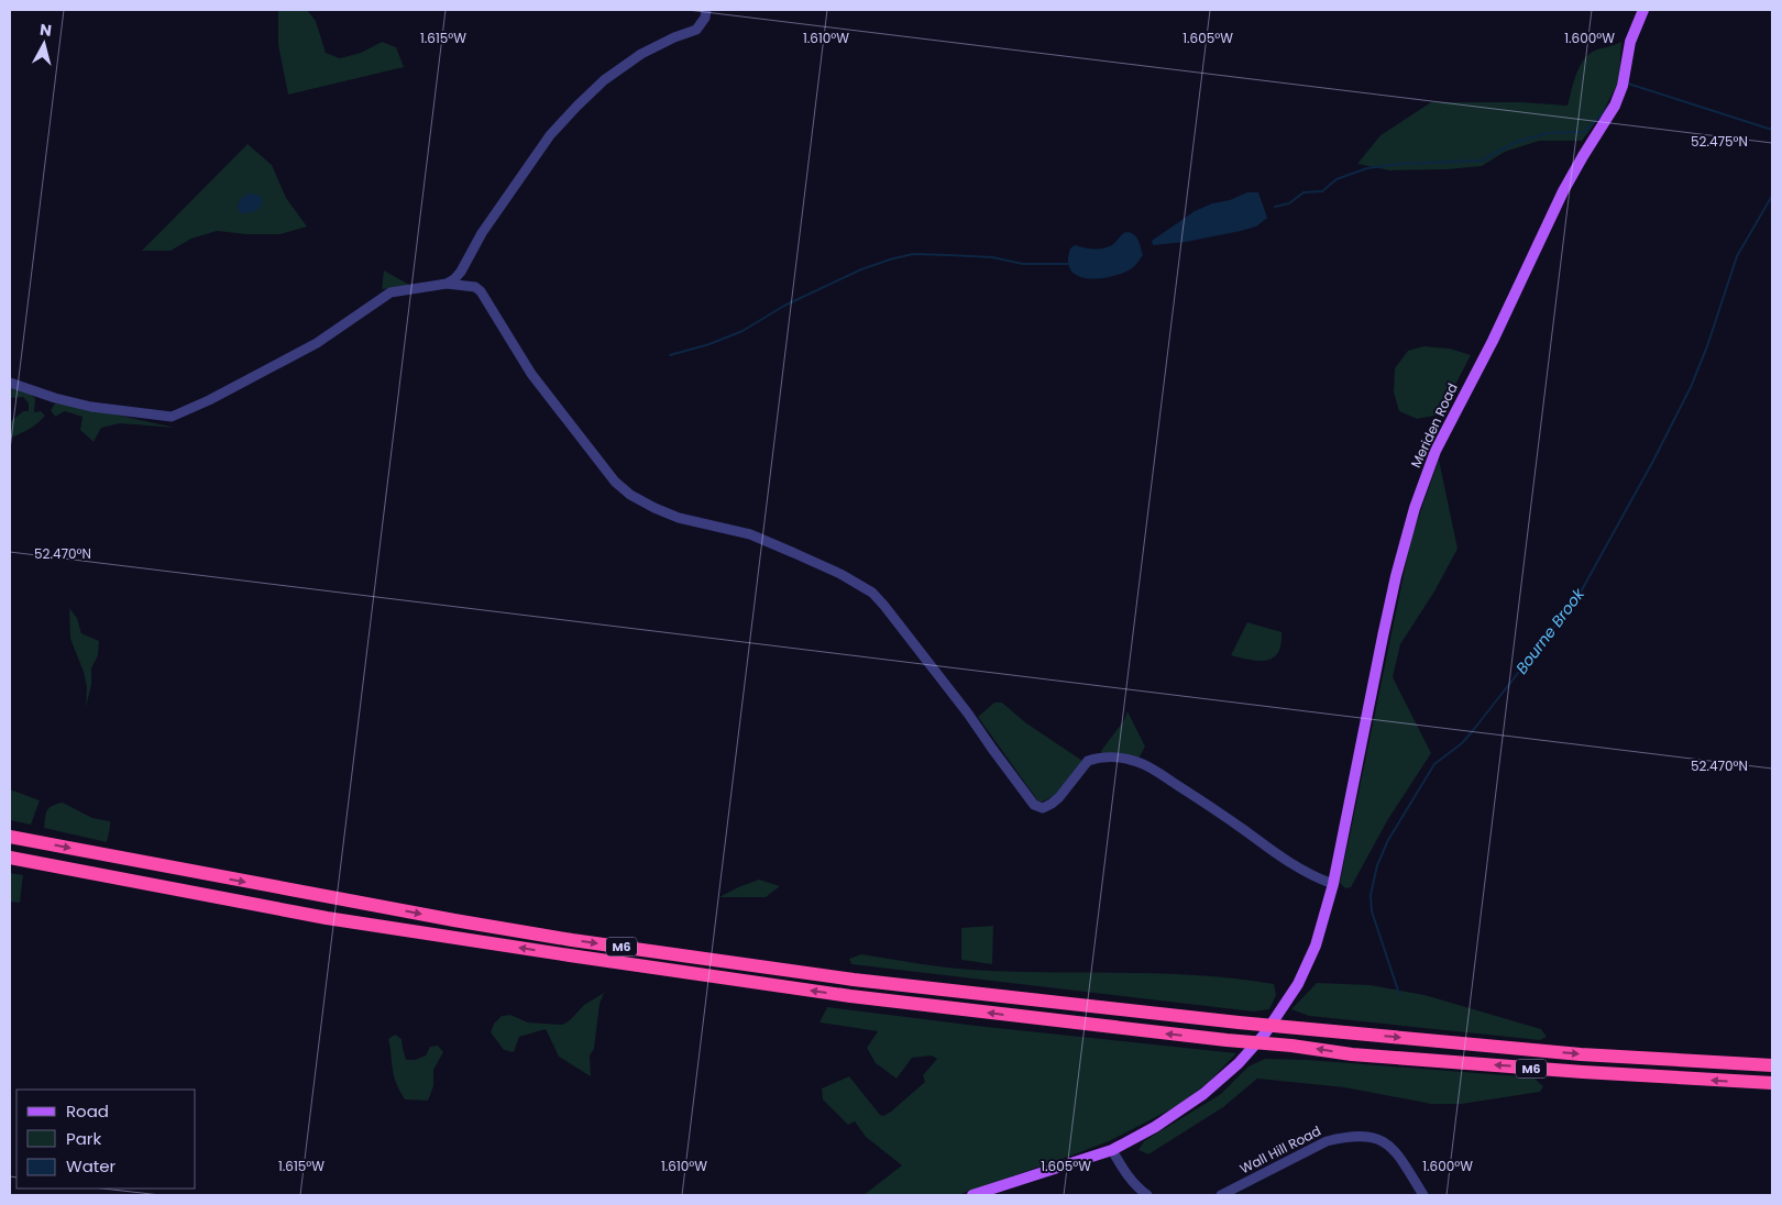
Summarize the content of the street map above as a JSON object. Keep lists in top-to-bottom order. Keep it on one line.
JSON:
{"streets":{"highway":["M6"],"main road":["Meriden Road"],"street":["Wall Hill Road"]},"water":["Bourne Brook"],"legend":["Road","Park","Water"],"north":"top","coordinates":["1.615°W","1.610°W","1.605°W","1.600°W","52.475°N","52.470°N"]}
